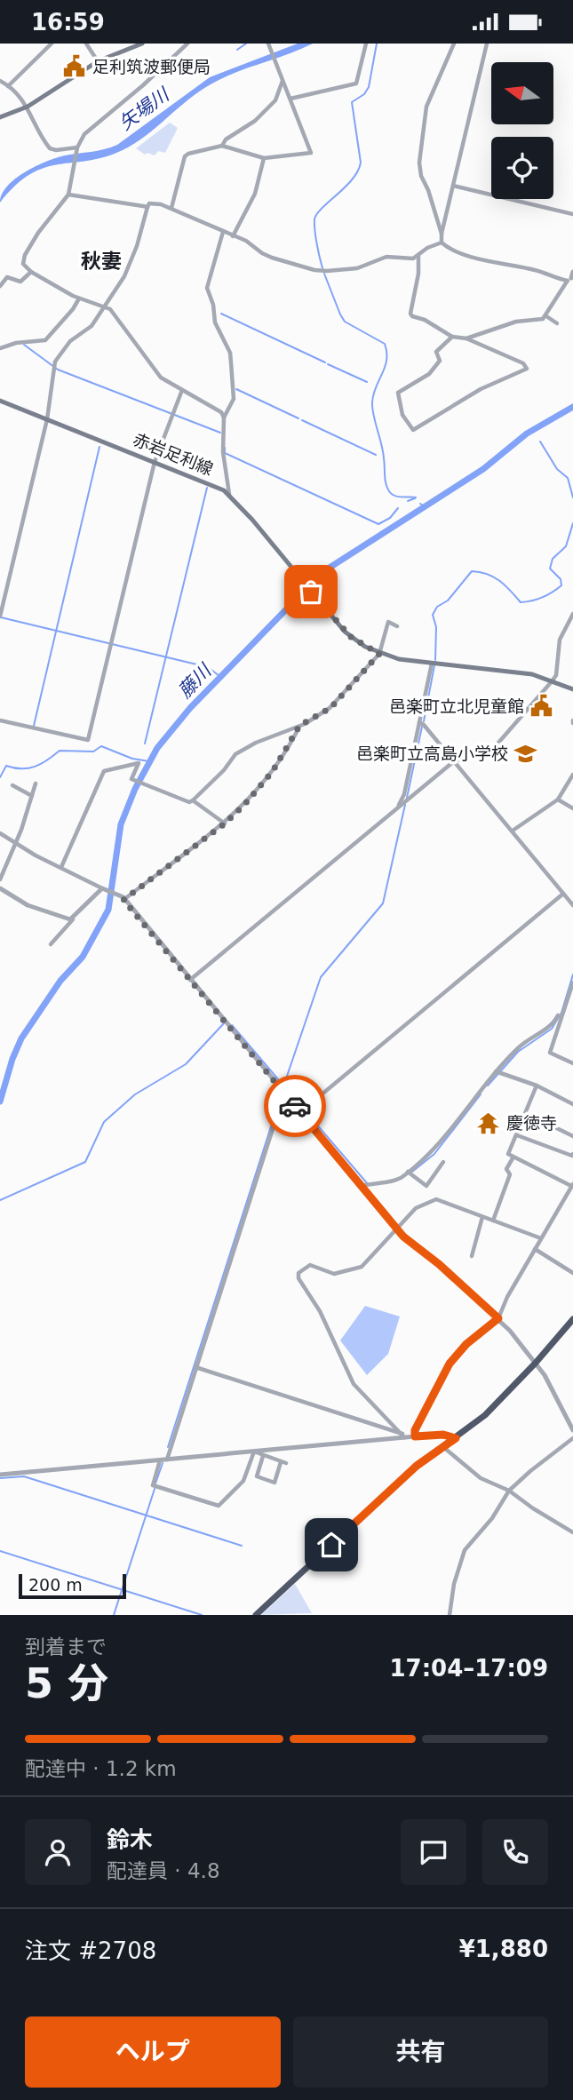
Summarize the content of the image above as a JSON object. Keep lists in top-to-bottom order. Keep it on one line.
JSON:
{"streets":{"main road":["赤岩足利線"]},"districts":["秋妻"],"water":["矢場川","藤川"],"places":{"public building":["足利筑波郵便局","邑楽町立北児童館"],"school or university":["邑楽町立高島小学校"],"temple":["慶徳寺"]},"scale_bar":"200 m","north":"left","page":{"status":"16:59","scale":"200 m","heading":["5 分","到着まで","17:04–17:09"],"panel":["鈴木","配達員 · 4.8","注文 #2708","¥1,880"],"bar":"配達中 · 1.2 km","buttons":["ヘルプ","共有"]}}
